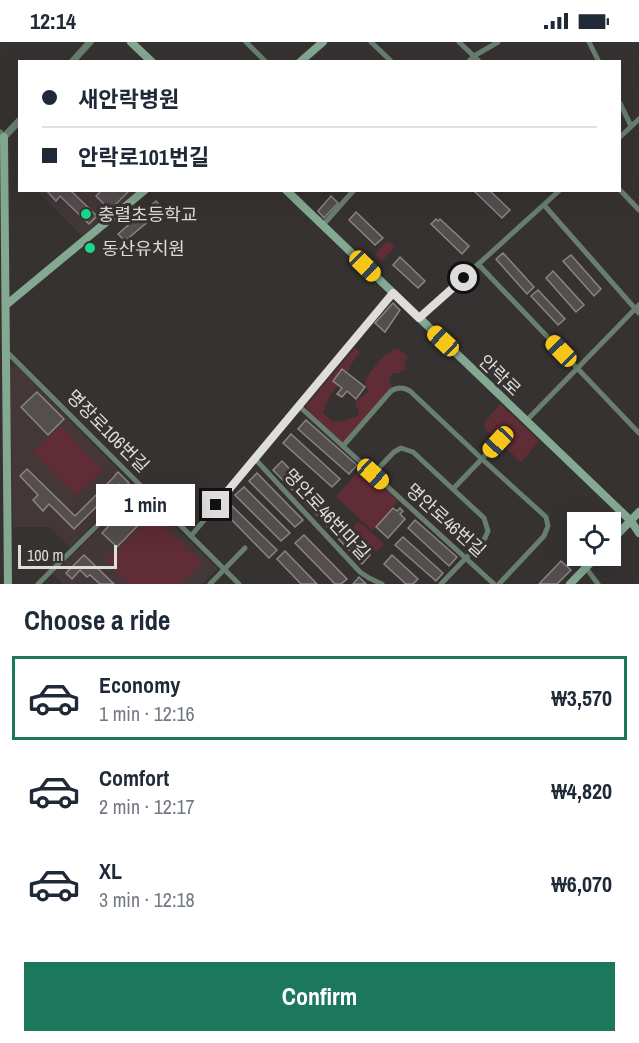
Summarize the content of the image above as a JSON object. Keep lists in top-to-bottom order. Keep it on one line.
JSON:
{"streets":{"main road":["안락로"],"street":["명장로106번길","명안로46번마길","명안로46번길"]},"places":["충렬초등학교","동산유치원"],"scale_bar":"100 m","page":{"status":"12:14","banner":["새안락병원","안락로101번길"],"bubble":"1 min","scale":"100 m","heading":"Choose a ride","list":[{"name":"Economy","note":"1 min · 12:16","value":"₩3,570"},{"name":"Comfort","note":"2 min · 12:17","value":"₩4,820"},{"name":"XL","note":"3 min · 12:18","value":"₩6,070"}],"buttons":"Confirm"}}
